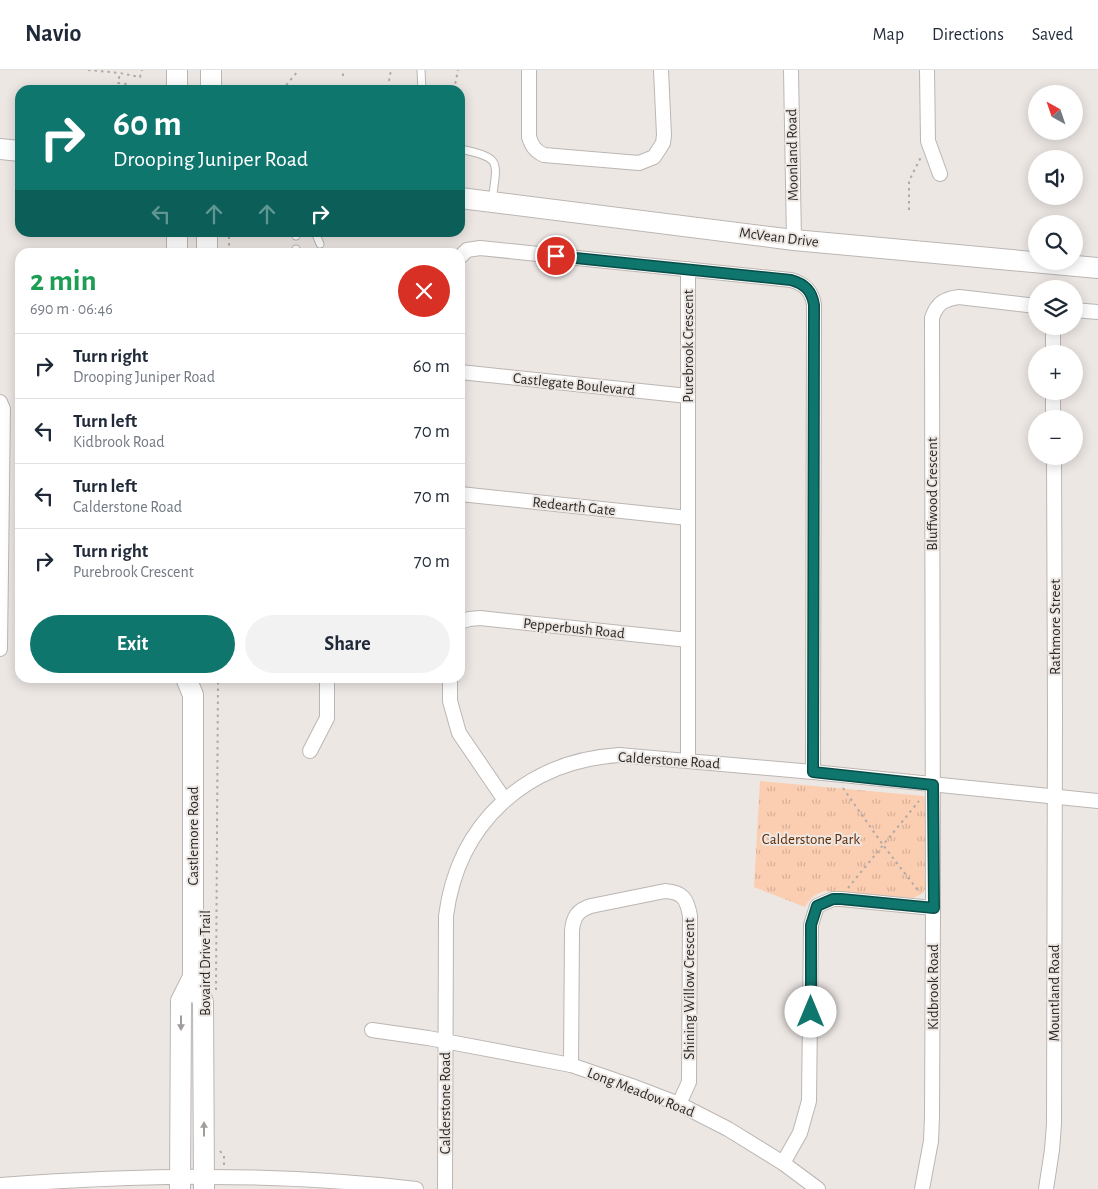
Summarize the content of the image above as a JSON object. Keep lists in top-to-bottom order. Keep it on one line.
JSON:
{"streets":{"main road":["McVean Drive","Castlemore Road"],"street":["Moonland Road","Purebrook Crescent","Castlegate Boulevard","Bluffwood Crescent","Redearth Gate","Rathmore Street","Pepperbush Road","Calderstone Road","Kidbrook Road","Shining Willow Crescent","Mountland Road","Long Meadow Road"],"path":["Bovaird Drive Trail"]},"crossings":[["Moonland Road","McVean Drive"],["Purebrook Crescent","Castlegate Boulevard"],["Purebrook Crescent","Redearth Gate"],["Purebrook Crescent","Pepperbush Road"],["Purebrook Crescent","Calderstone Road"],["Bluffwood Crescent","Calderstone Road"],["Bluffwood Crescent","Kidbrook Road"],["Rathmore Street","Calderstone Road"],["Rathmore Street","Mountland Road"],["Calderstone Road","Kidbrook Road"],["Calderstone Road","Mountland Road"],["Calderstone Road","Long Meadow Road"],["Shining Willow Crescent","Long Meadow Road"]],"parks":["Calderstone Park"],"north":"top left","page":{"header":"Navio","nav":["Map","Directions","Saved"],"map_buttons":["+","−"],"turn":["60 m","Drooping Juniper Road"],"heading":["2 min","690 m · 06:46"],"list":[{"name":"Turn right","note":"Drooping Juniper Road","value":"60 m"},{"name":"Turn left","note":"Kidbrook Road","value":"70 m"},{"name":"Turn left","note":"Calderstone Road","value":"70 m"},{"name":"Turn right","note":"Purebrook Crescent","value":"70 m"}],"buttons":["Exit","Share"]}}
